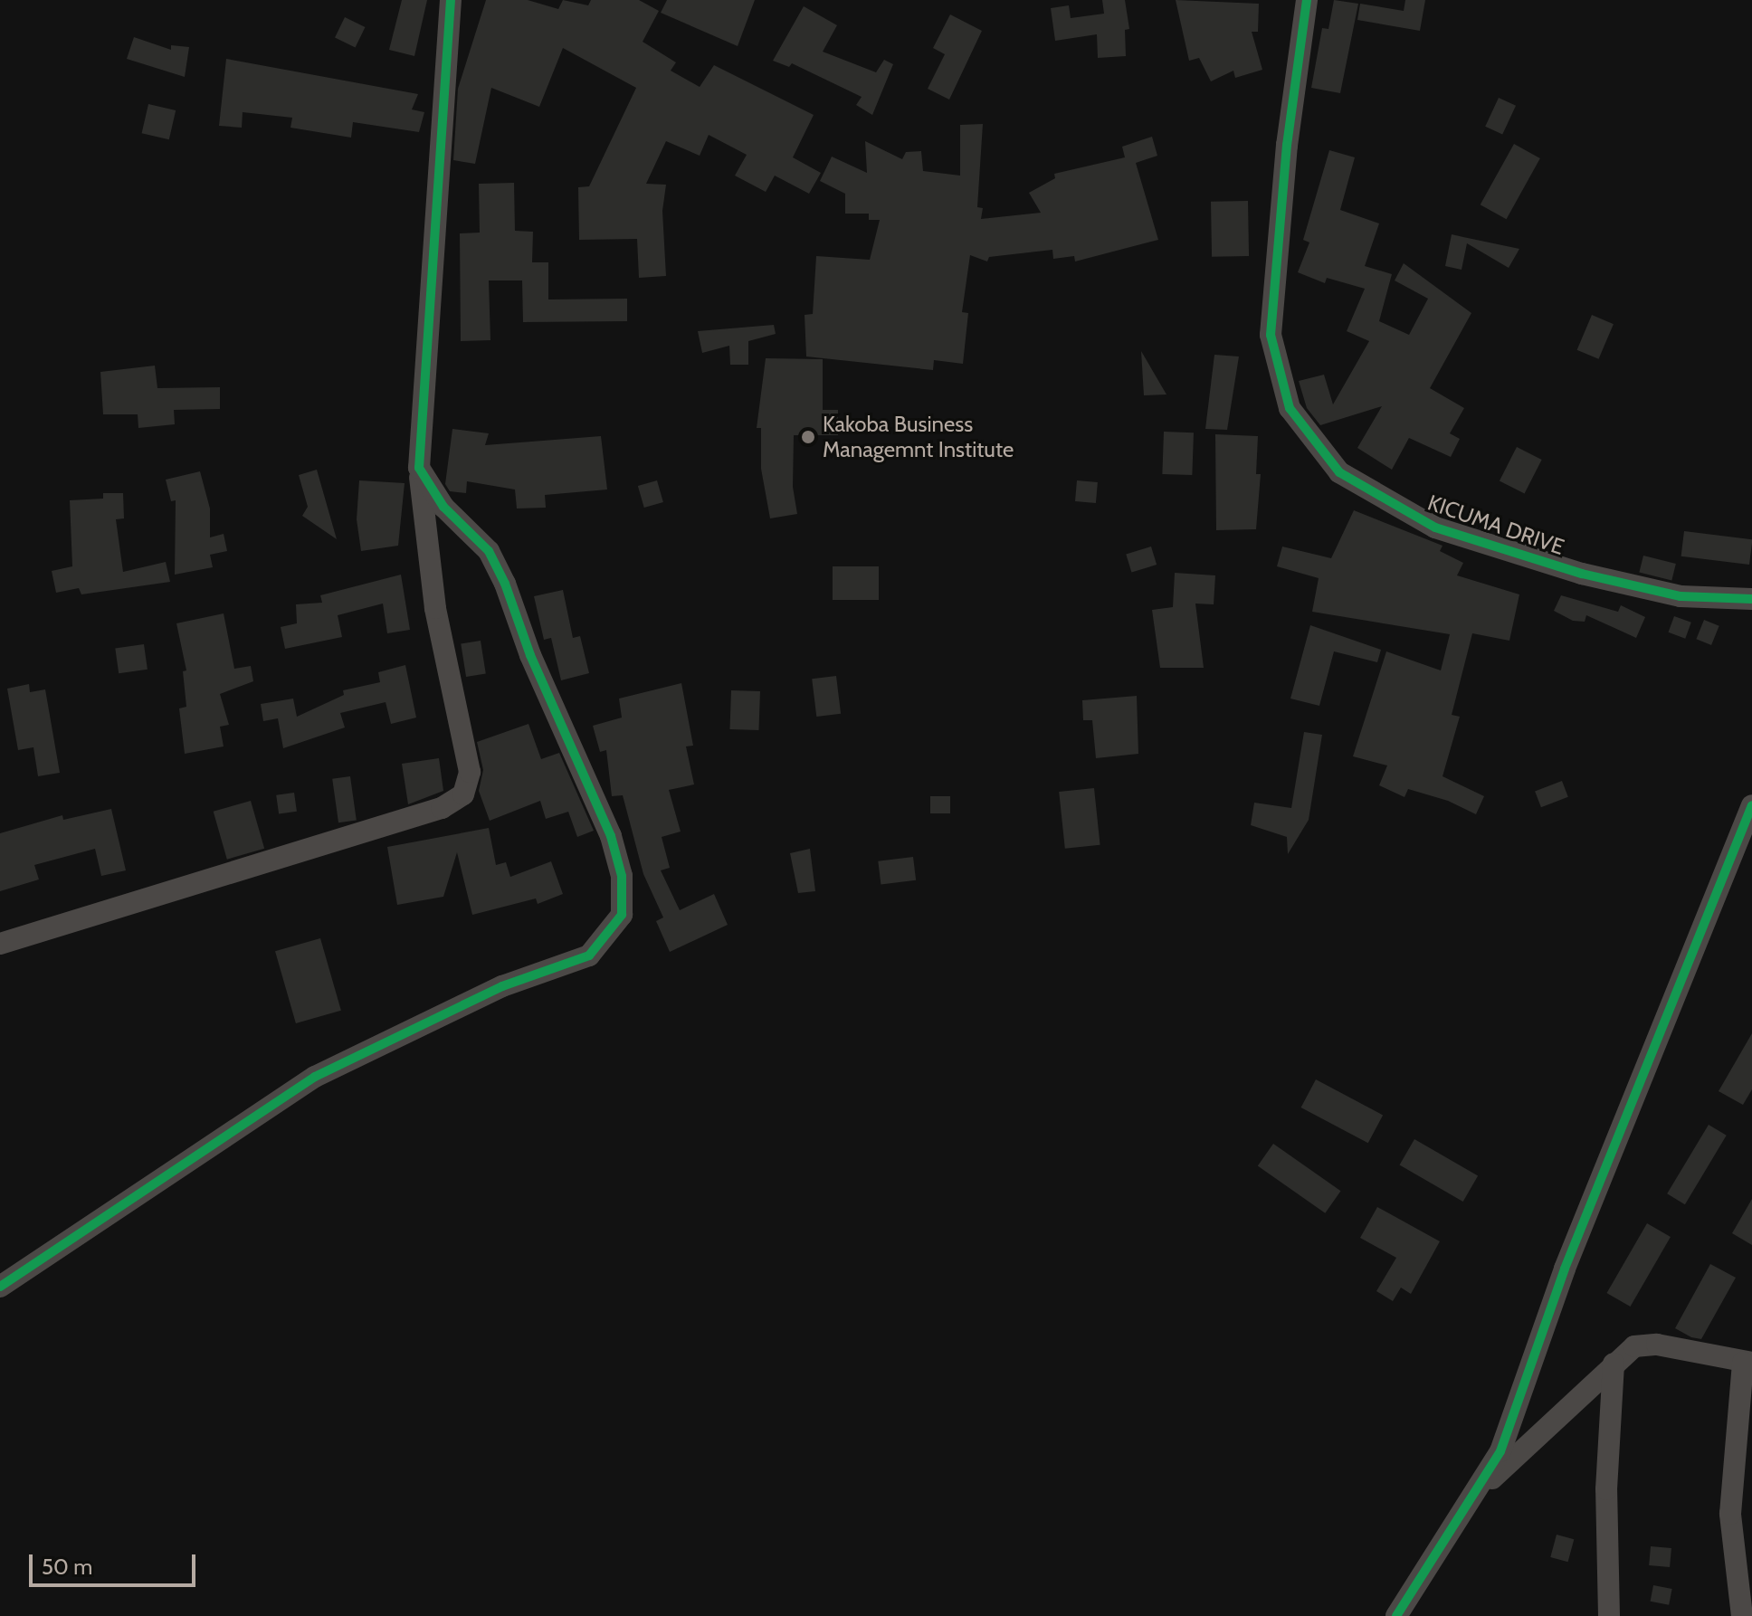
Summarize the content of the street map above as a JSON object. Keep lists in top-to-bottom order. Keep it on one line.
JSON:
{"streets":{"street":["KICUMA DRIVE"]},"places":["Kakoba Business Managemnt Institute"],"scale_bar":"50 m"}
